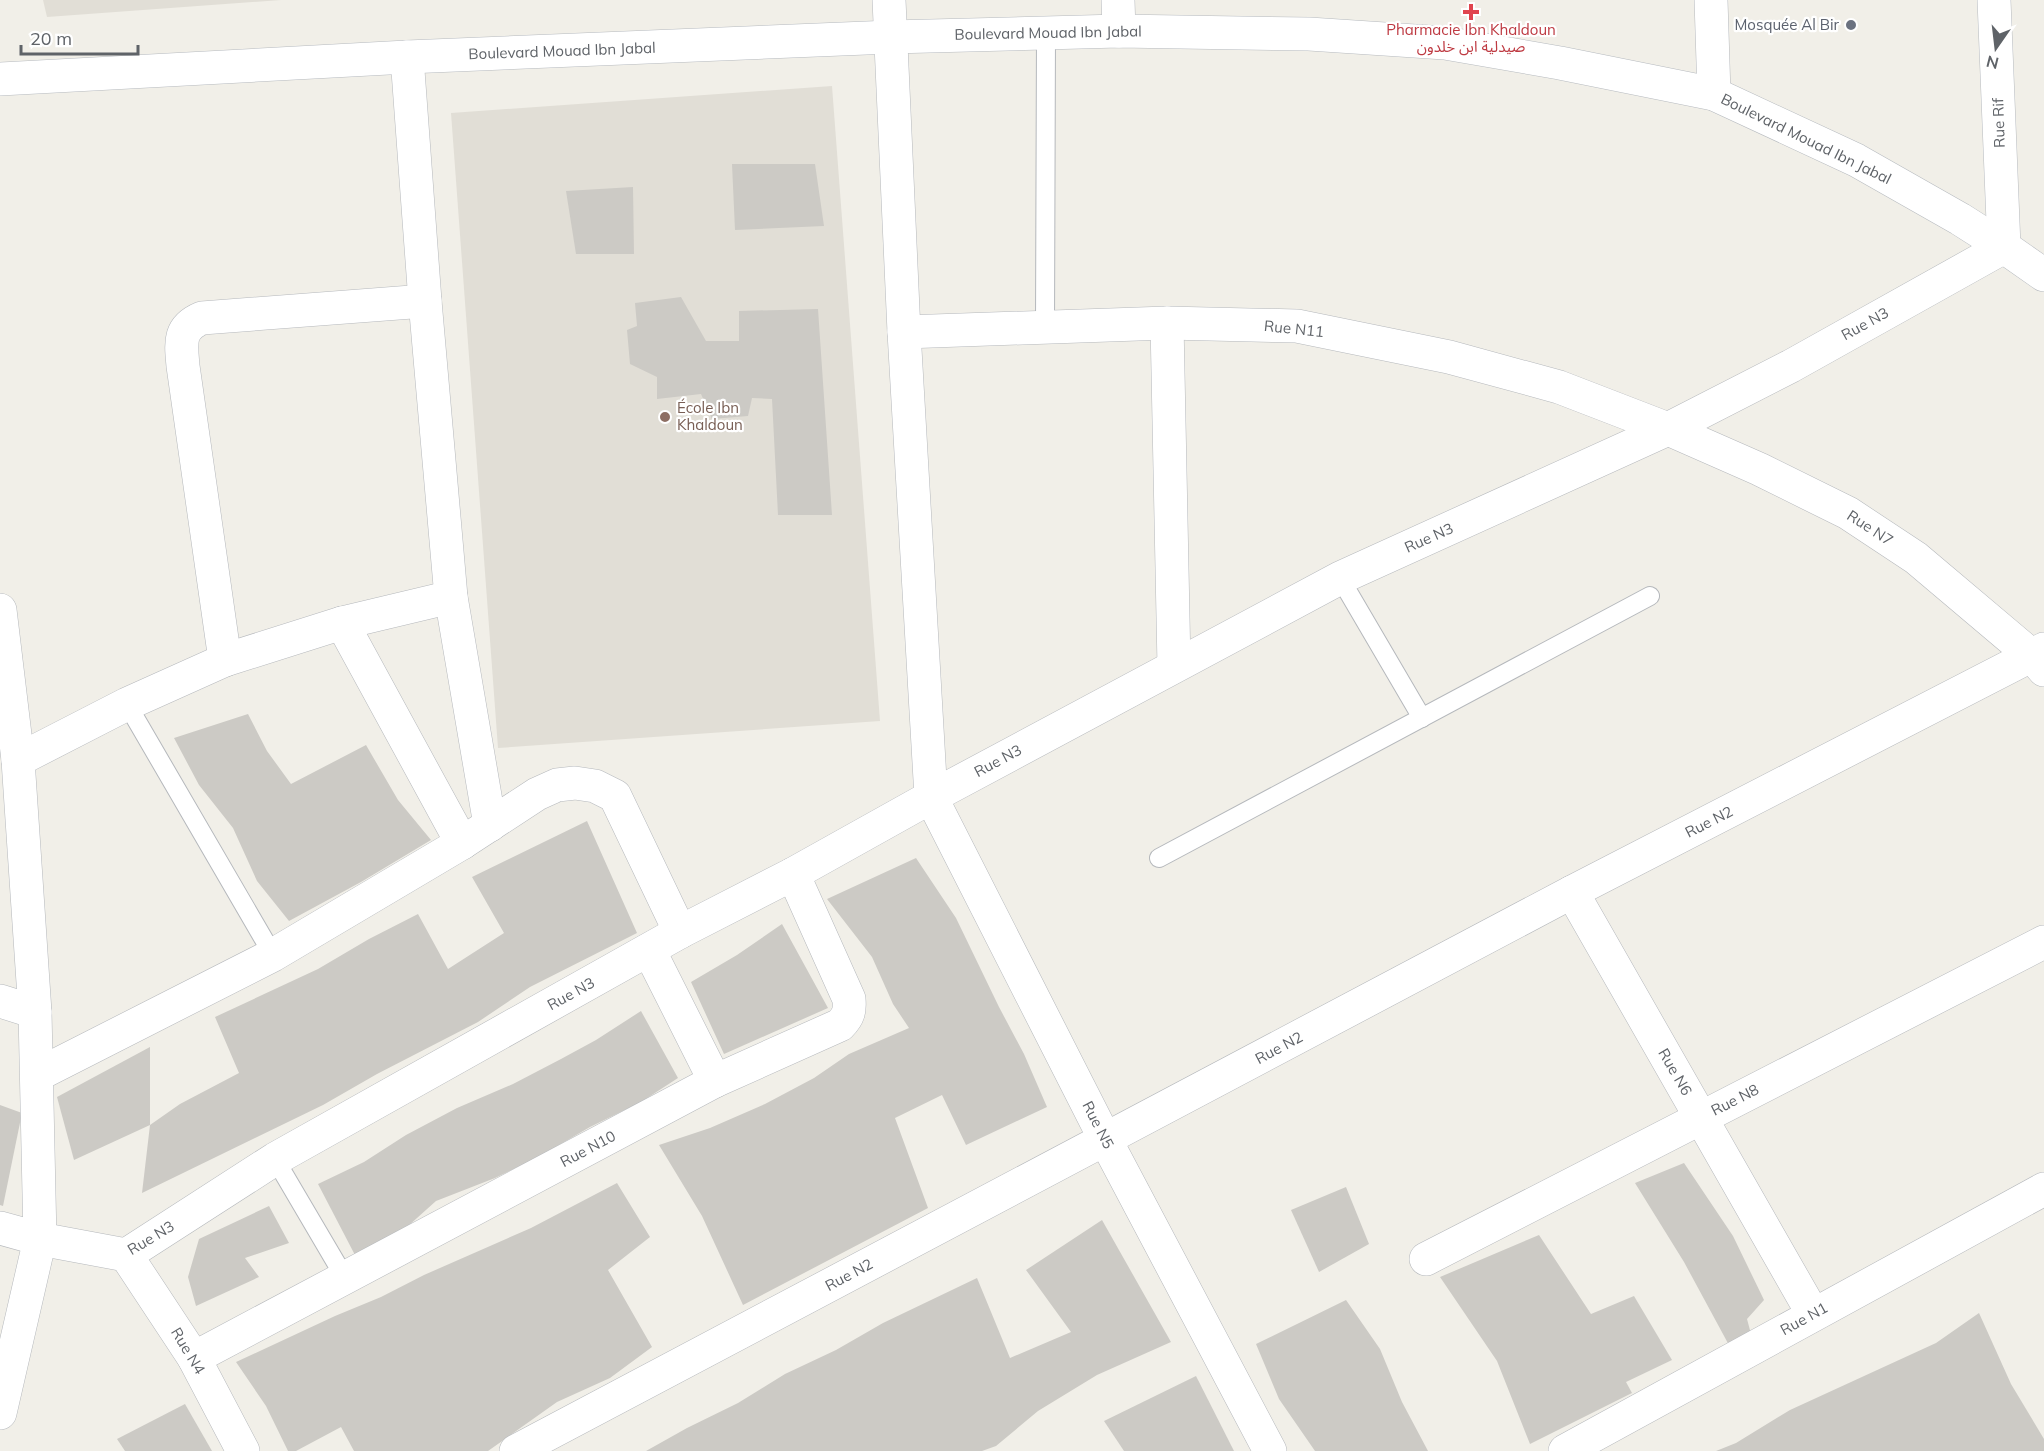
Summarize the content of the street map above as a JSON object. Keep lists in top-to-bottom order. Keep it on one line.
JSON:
{"streets":{"street":["Boulevard Mouad Ibn Jabal","Rue Rif","Rue N3","Rue N11","Rue N7","Rue N2","Rue N6","Rue N8","Rue N5","Rue N10","Rue N1","Rue N4"]},"crossings":[["Boulevard Mouad Ibn Jabal","Rue Rif"],["Boulevard Mouad Ibn Jabal","Rue N3"],["Rue Rif","Rue N3"],["Rue N3","Rue N11"],["Rue N3","Rue N7"],["Rue N3","Rue N5"],["Rue N3","Rue N10"],["Rue N3","Rue N4"],["Rue N11","Rue N7"],["Rue N7","Rue N2"],["Rue N2","Rue N6"],["Rue N2","Rue N5"],["Rue N6","Rue N8"],["Rue N6","Rue N1"],["Rue N10","Rue N4"]],"places":{"health":["Pharmacie Ibn Khaldoun صيدلية ابن خلدون"],"other":["Mosquée Al Bir","École Ibn Khaldoun"]},"scale_bar":"20 m","north":"bottom"}
